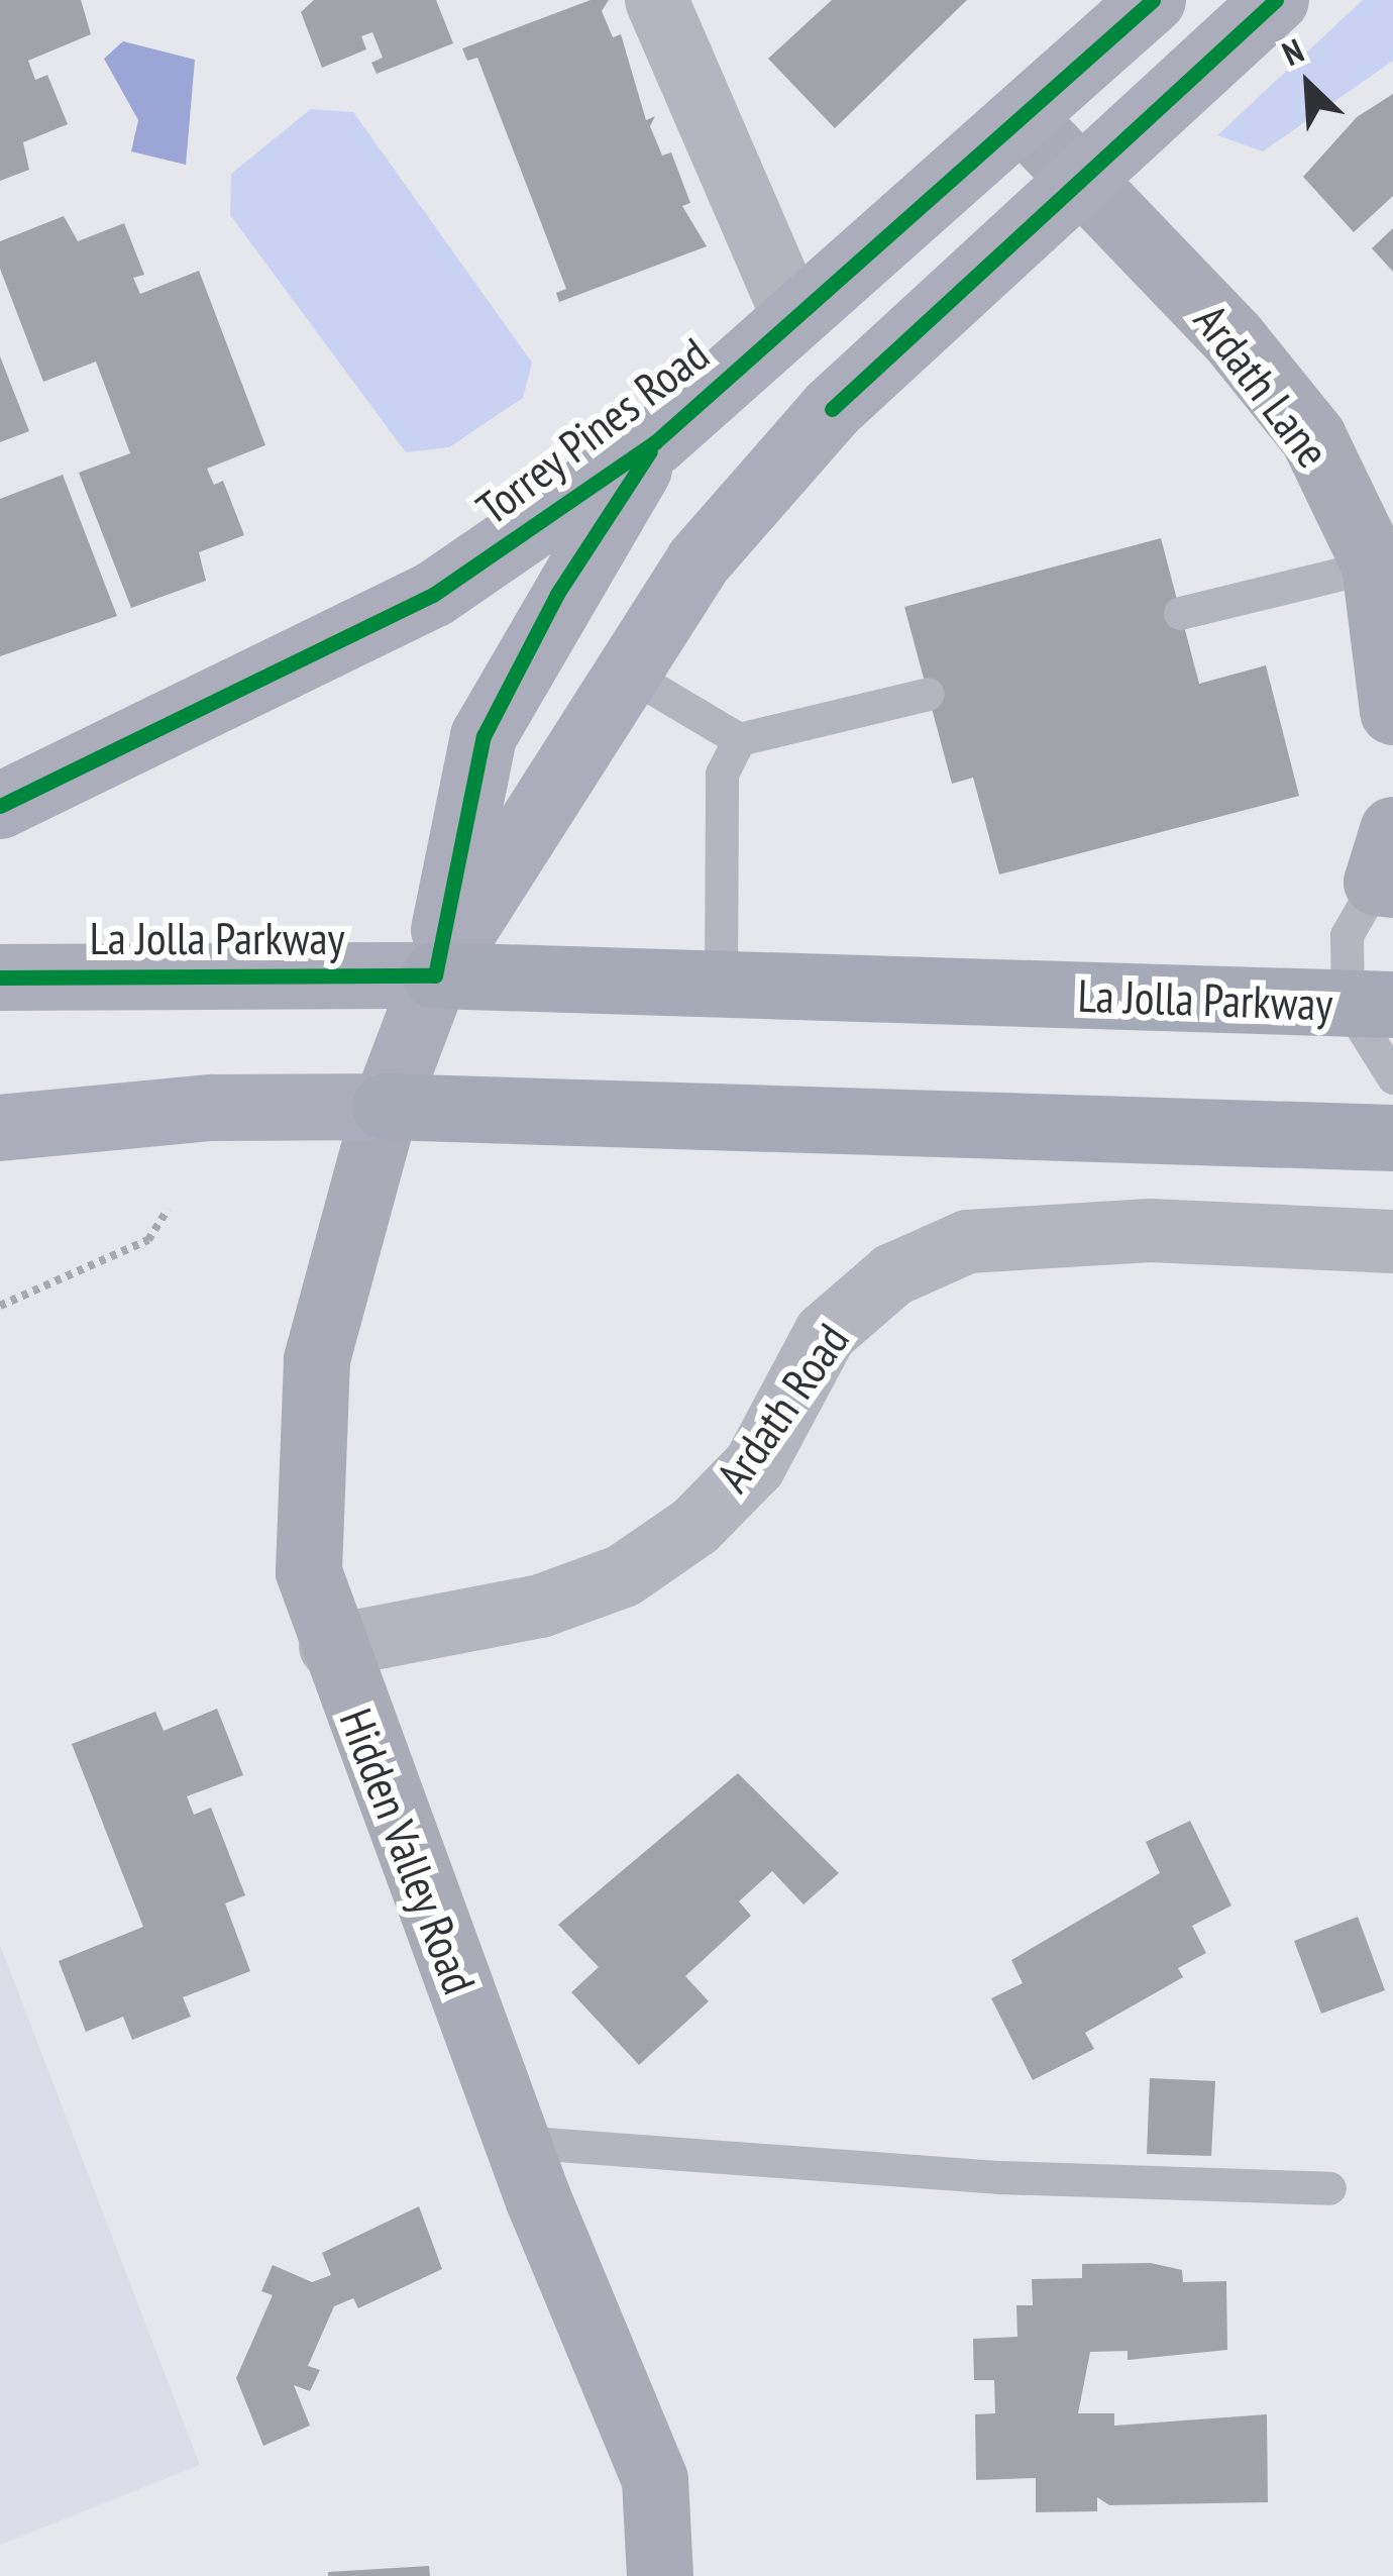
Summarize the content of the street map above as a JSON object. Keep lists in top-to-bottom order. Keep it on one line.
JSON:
{"streets":{"highway":["La Jolla Parkway"],"main road":["Torrey Pines Road"],"street":["Ardath Lane","Ardath Road","Hidden Valley Road"]},"crossings":[["Ardath Lane","Torrey Pines Road"],["Ardath Road","Hidden Valley Road"]],"north":"top left"}
